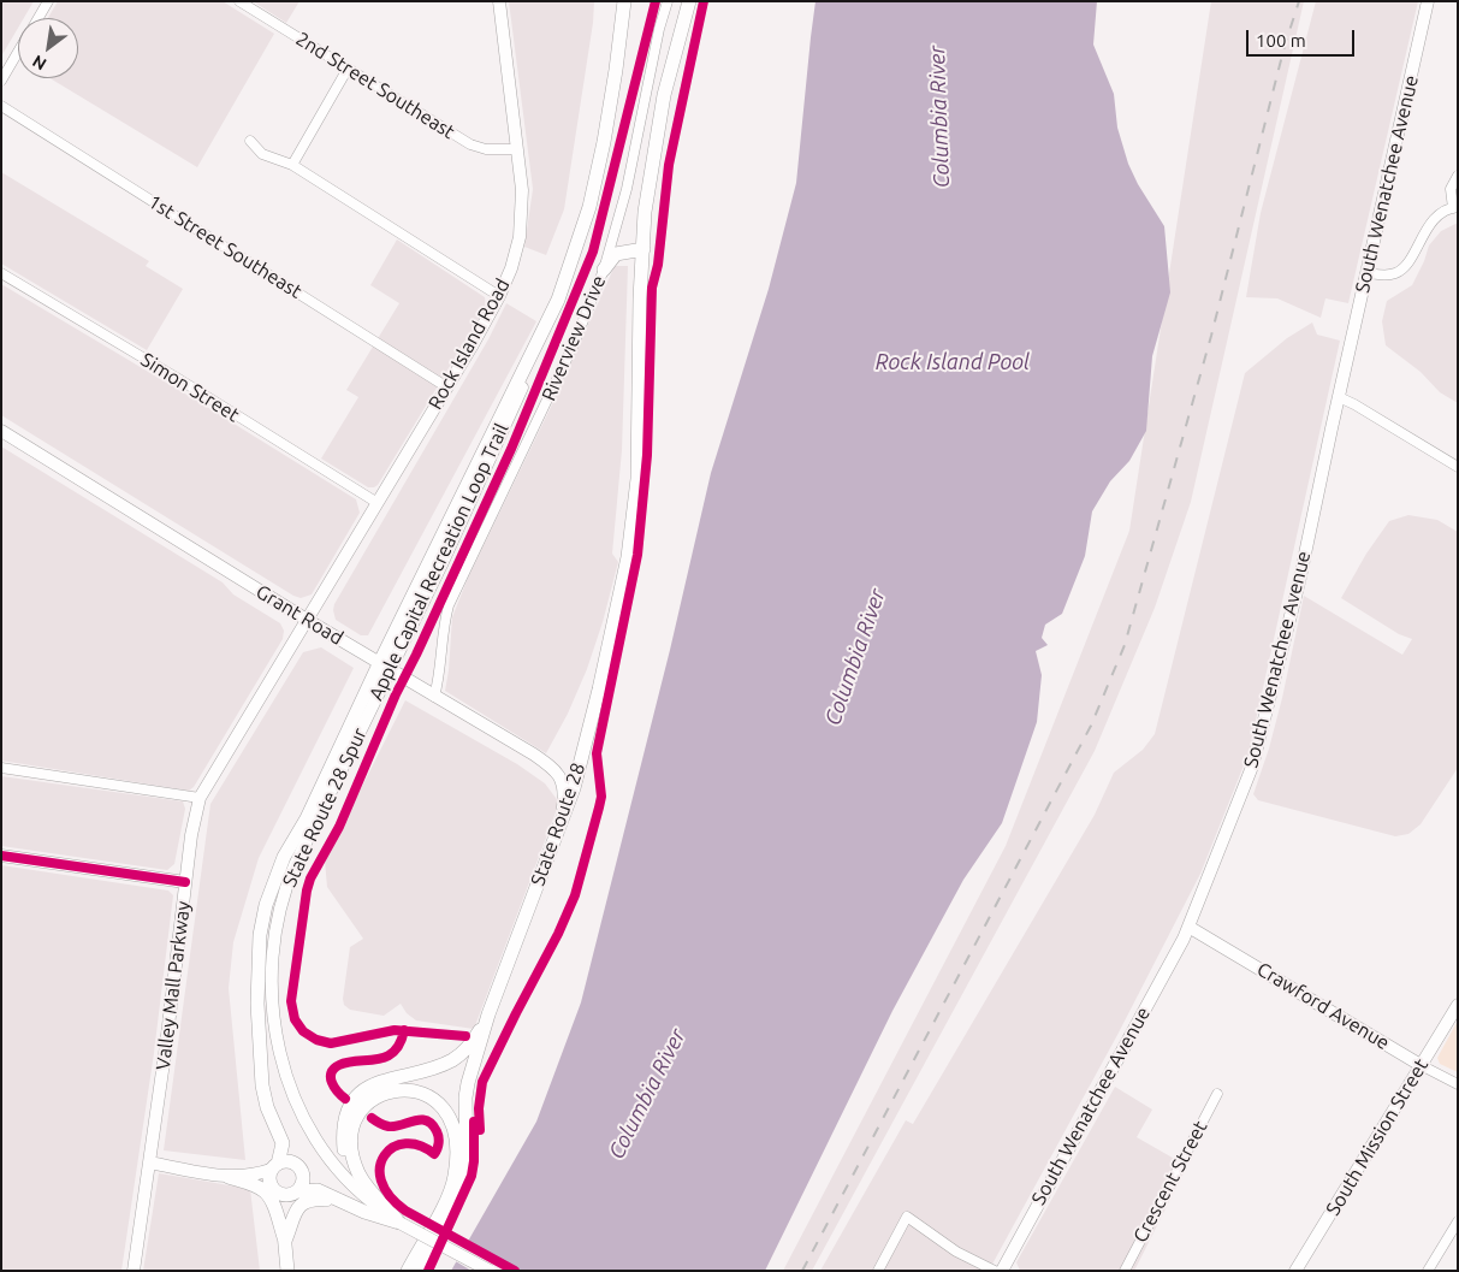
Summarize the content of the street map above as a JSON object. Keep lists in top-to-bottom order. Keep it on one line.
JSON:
{"streets":{"highway":["State Route 28"],"main road":["South Wenatchee Avenue","Rock Island Road","Grant Road","State Route 28 Spur","Valley Mall Parkway","Crawford Avenue","South Mission Street"],"street":["2nd Street Southeast","1st Street Southeast","Riverview Drive","Simon Street","Crescent Street"],"cycle path":["Apple Capital Recreation Loop Trail"]},"crossings":[["2nd Street Southeast","Rock Island Road"],["South Wenatchee Avenue","Crawford Avenue"],["1st Street Southeast","Rock Island Road"],["Riverview Drive","Grant Road"],["Rock Island Road","Simon Street"],["Rock Island Road","Grant Road"],["Rock Island Road","Valley Mall Parkway"],["Grant Road","State Route 28 Spur"],["Grant Road","State Route 28"],["Grant Road","Valley Mall Parkway"],["Crawford Avenue","South Mission Street"]],"water":["Columbia River","Rock Island Pool"],"scale_bar":"100 m","north":"bottom left"}
